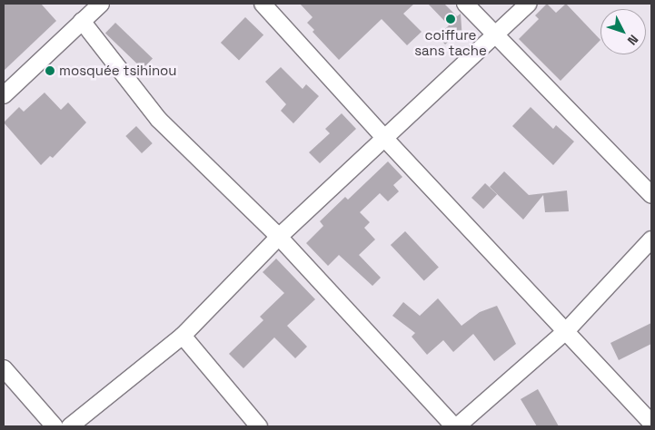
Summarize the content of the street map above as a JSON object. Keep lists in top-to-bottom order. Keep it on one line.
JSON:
{"places":["coiffure sans tache","mosquée tsihinou"],"north":"bottom right"}
